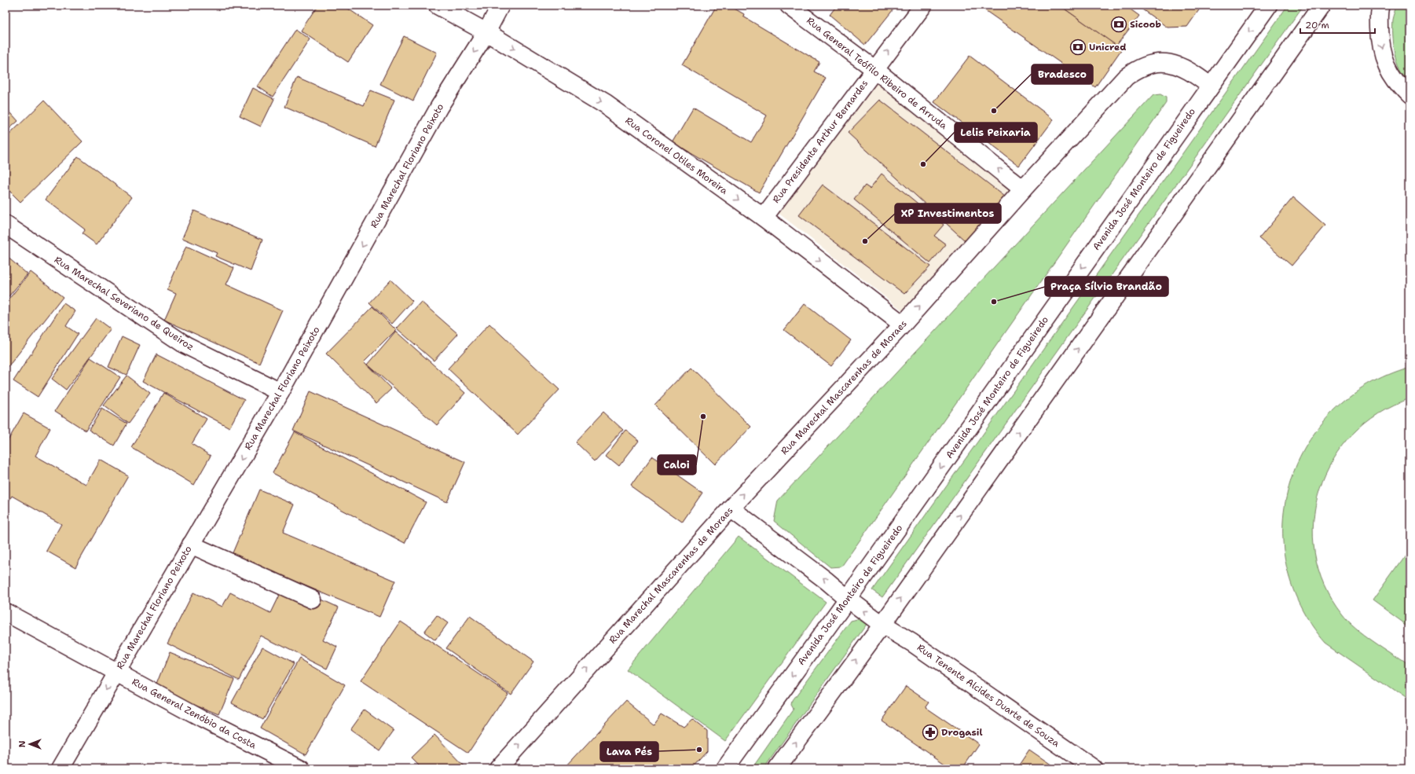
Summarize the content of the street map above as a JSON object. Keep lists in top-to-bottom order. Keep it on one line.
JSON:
{"streets":{"street":["Rua General Teófilo Ribeiro de Arruda","Rua Presidente Arthur Bernardes","Rua Coronel Otiles Moreira","Rua Marechal Floriano Peixoto","Avenida José Monteiro de Figueiredo","Rua Marechal Severiano de Queiroz","Rua Marechal Mascarenhas de Moraes","Rua Tenente Alcides Duarte de Souza","Rua General Zenóbio da Costa"]},"crossings":[["Rua General Teófilo Ribeiro de Arruda","Rua Presidente Arthur Bernardes"],["Rua General Teófilo Ribeiro de Arruda","Rua Marechal Mascarenhas de Moraes"],["Rua Presidente Arthur Bernardes","Rua Coronel Otiles Moreira"],["Rua Coronel Otiles Moreira","Rua Marechal Floriano Peixoto"],["Rua Coronel Otiles Moreira","Rua Marechal Mascarenhas de Moraes"],["Rua Marechal Floriano Peixoto","Rua Marechal Severiano de Queiroz"],["Rua Marechal Floriano Peixoto","Rua General Zenóbio da Costa"],["Avenida José Monteiro de Figueiredo","Rua Marechal Mascarenhas de Moraes"],["Avenida José Monteiro de Figueiredo","Rua Tenente Alcides Duarte de Souza"],["Rua Marechal Mascarenhas de Moraes","Rua Tenente Alcides Duarte de Souza"]],"one_way":["Rua General Teófilo Ribeiro de Arruda","Rua Coronel Otiles Moreira","Rua Marechal Floriano Peixoto","Rua Marechal Mascarenhas de Moraes","Rua Tenente Alcides Duarte de Souza"],"places":{"bank":["Sicoob","Unicred"],"other":["Bradesco","Lelis Peixaria","XP Investimentos","Praça Sílvio Brandão","Caloi","Lava Pés"],"pharmacy":["Drogasil"]},"scale_bar":"20 m","north":"left"}
